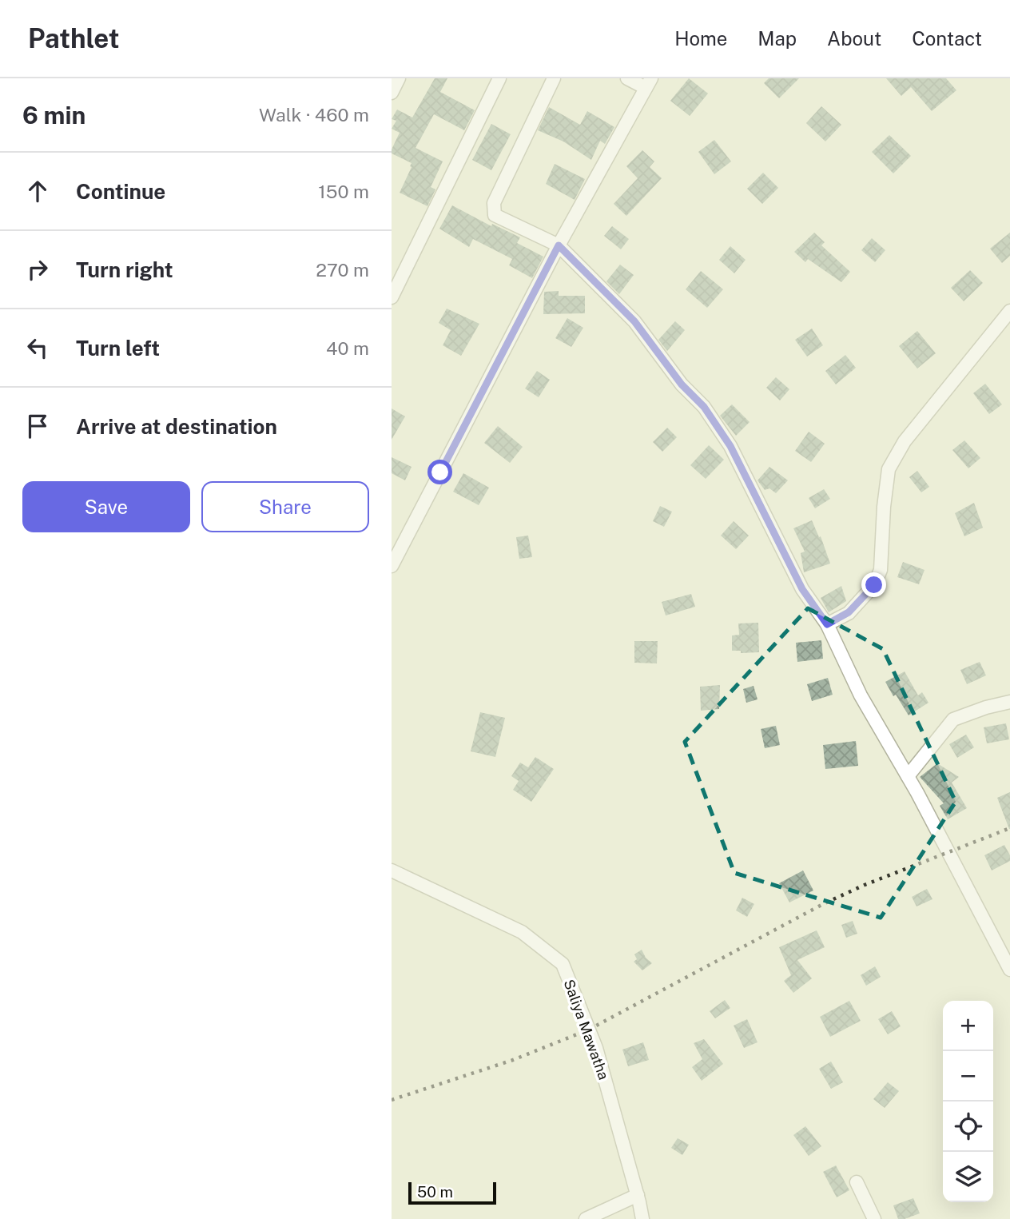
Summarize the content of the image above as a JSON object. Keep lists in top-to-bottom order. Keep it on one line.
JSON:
{"streets":{"street":["Saliya Mawatha"]},"scale_bar":"50 m","page":{"header":"Pathlet","nav":["Home","Map","About","Contact"],"heading":["6 min","Walk · 460 m"],"list":[["Continue","150 m"],["Turn right","270 m"],["Turn left","40 m"],"Arrive at destination"],"buttons":["Save","Share"],"map_buttons":["+","−"],"scale":"50 m"}}
